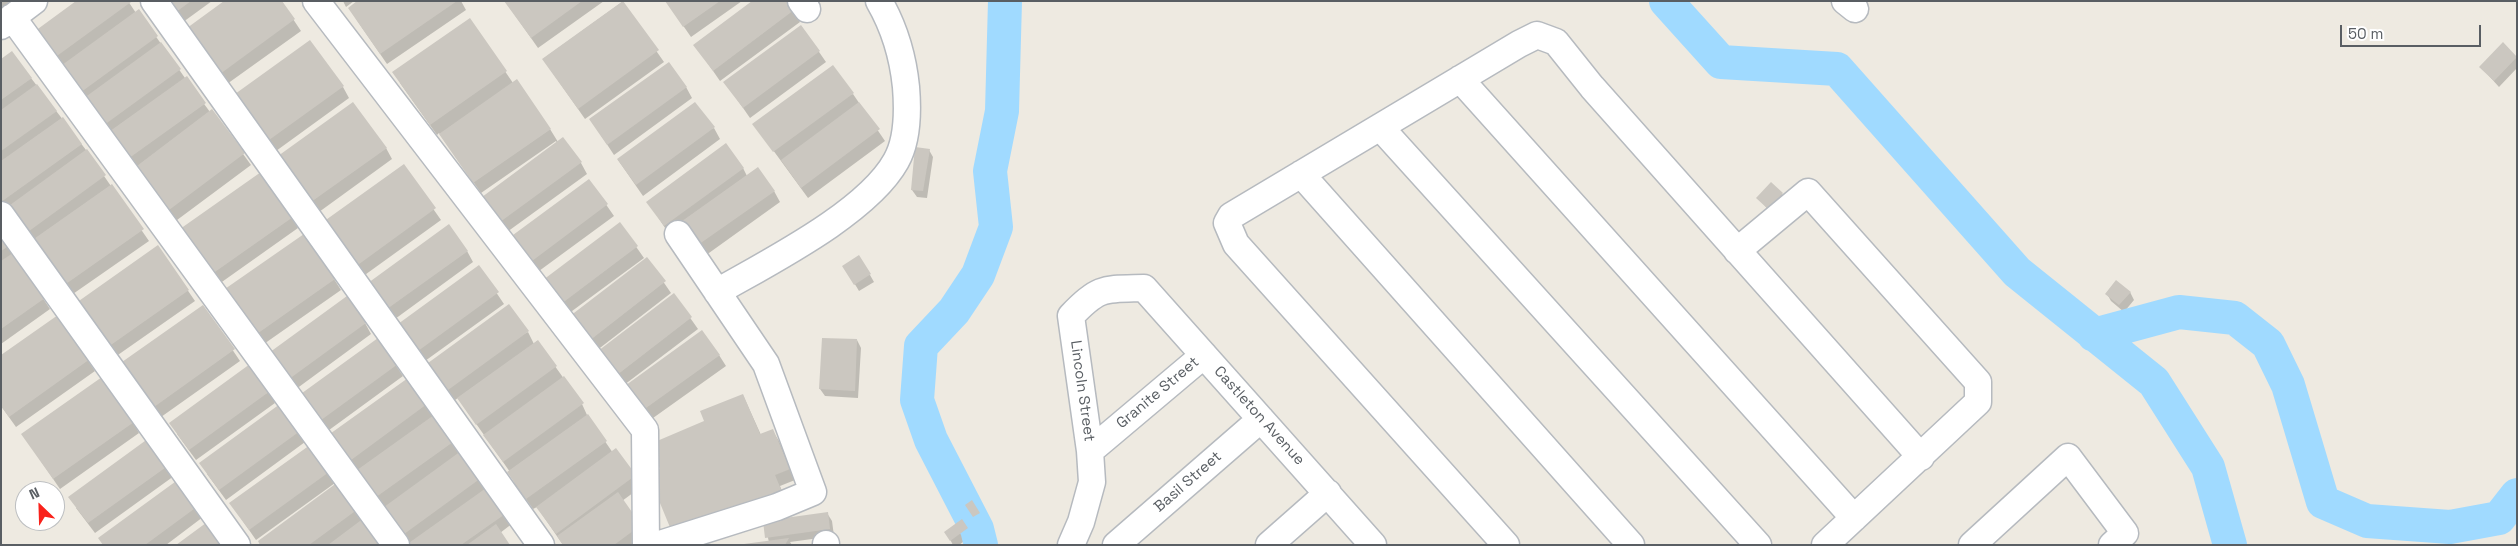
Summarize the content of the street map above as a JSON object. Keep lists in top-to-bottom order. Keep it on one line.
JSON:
{"streets":{"street":["Lincoln Street","Granite Street","Castleton Avenue","Basil Street"]},"crossings":[["Lincoln Street","Granite Street"],["Lincoln Street","Castleton Avenue"],["Granite Street","Castleton Avenue"],["Castleton Avenue","Basil Street"]],"scale_bar":"50 m","north":"top left"}
